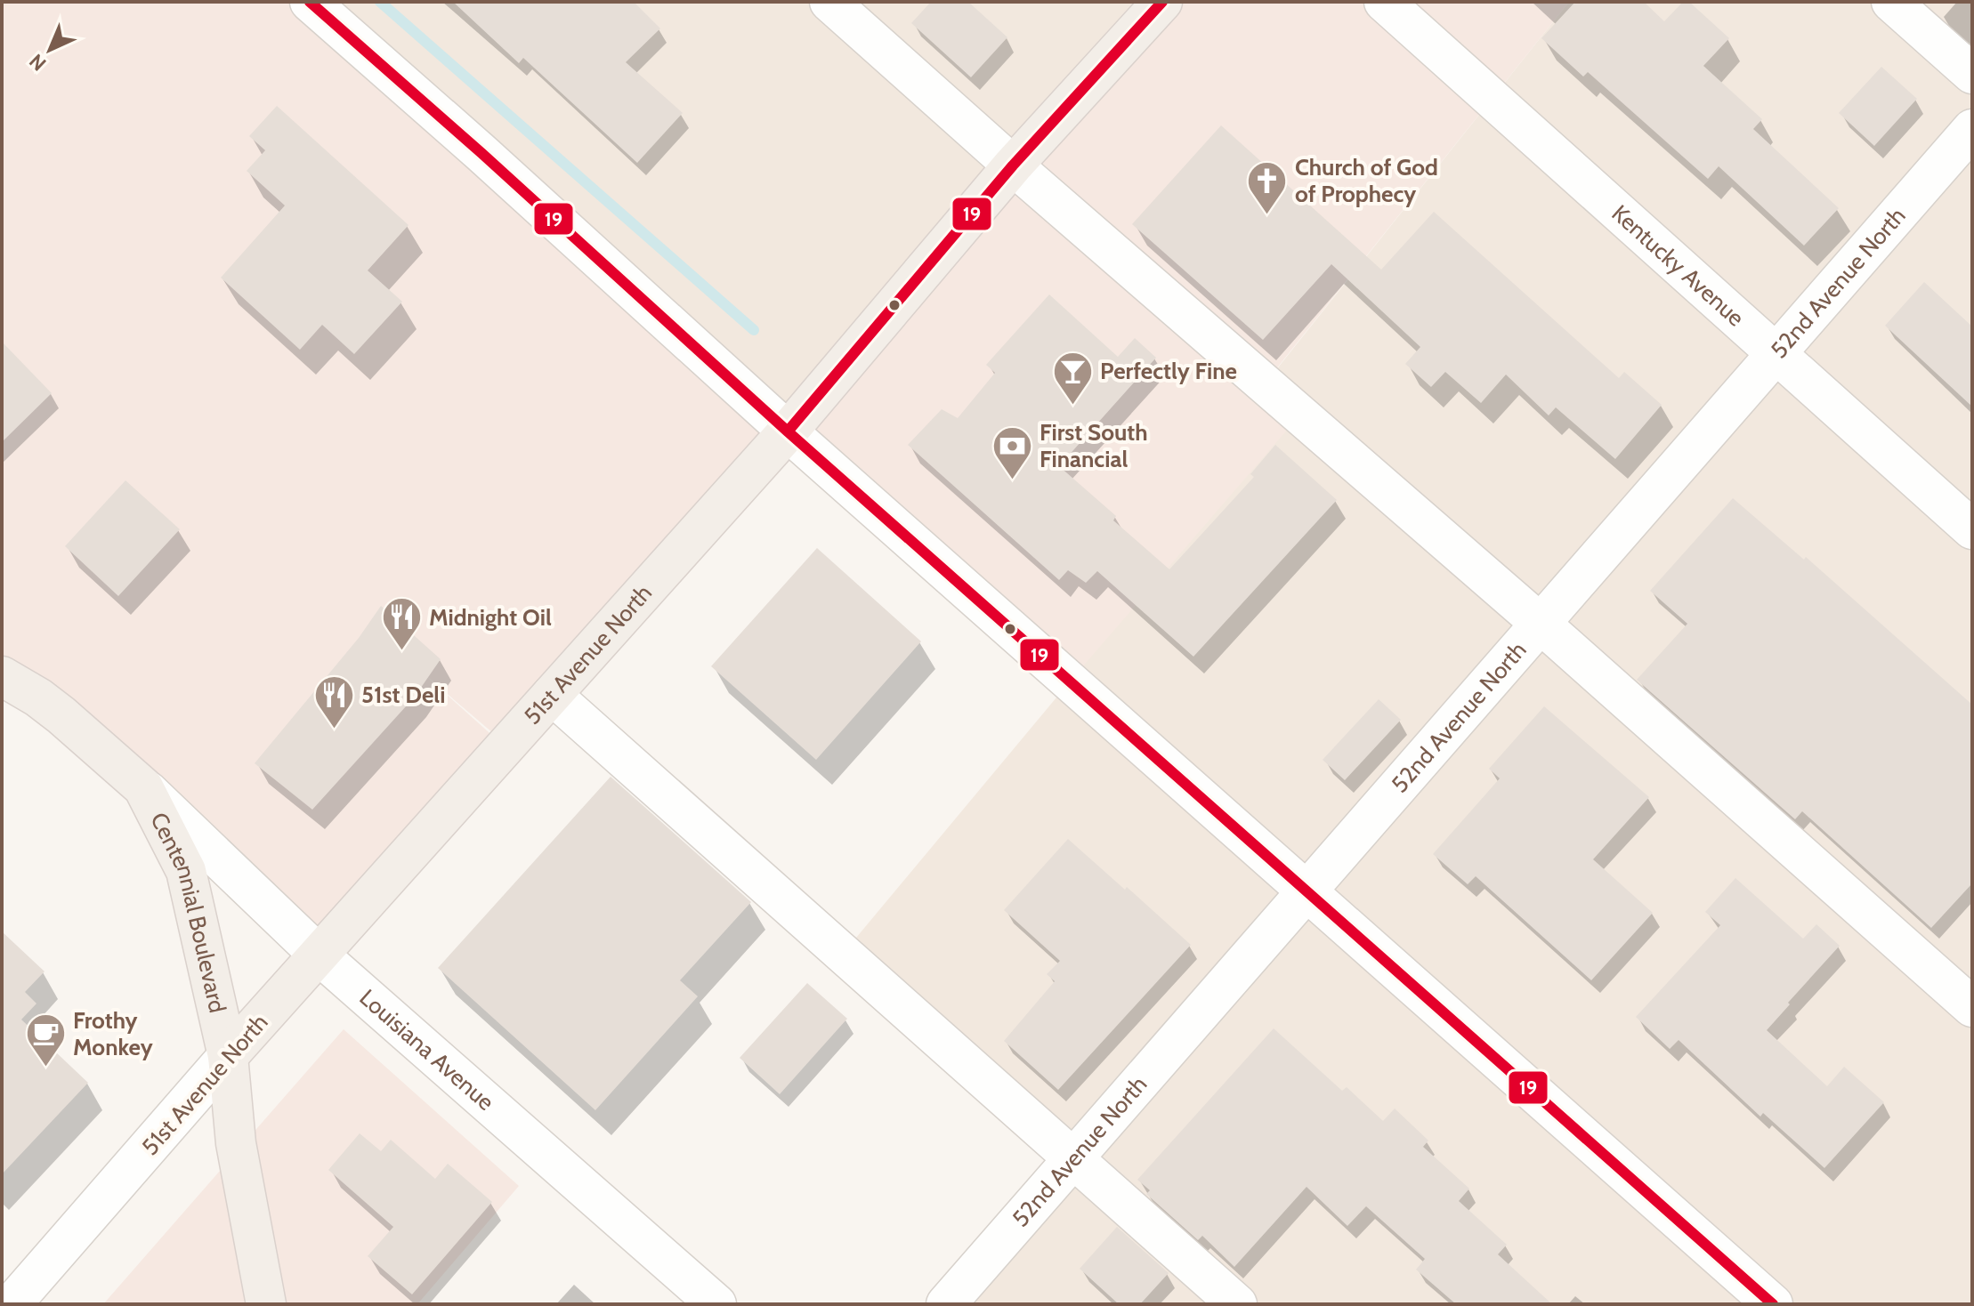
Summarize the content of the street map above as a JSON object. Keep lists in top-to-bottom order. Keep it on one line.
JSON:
{"streets":{"main road":["51st Avenue North","Centennial Boulevard"],"street":["Kentucky Avenue","52nd Avenue North","Louisiana Avenue"]},"crossings":[["Kentucky Avenue","52nd Avenue North"],["51st Avenue North","Centennial Boulevard"],["51st Avenue North","Louisiana Avenue"],["Centennial Boulevard","Louisiana Avenue"]],"places":{"church":["Church of God of Prophecy"],"bar":["Perfectly Fine"],"bank":["First South Financial"],"restaurant":["Midnight Oil","51st Deli"],"cafe":["Frothy Monkey"]},"lines":["transit line 19"],"north":"bottom left"}
